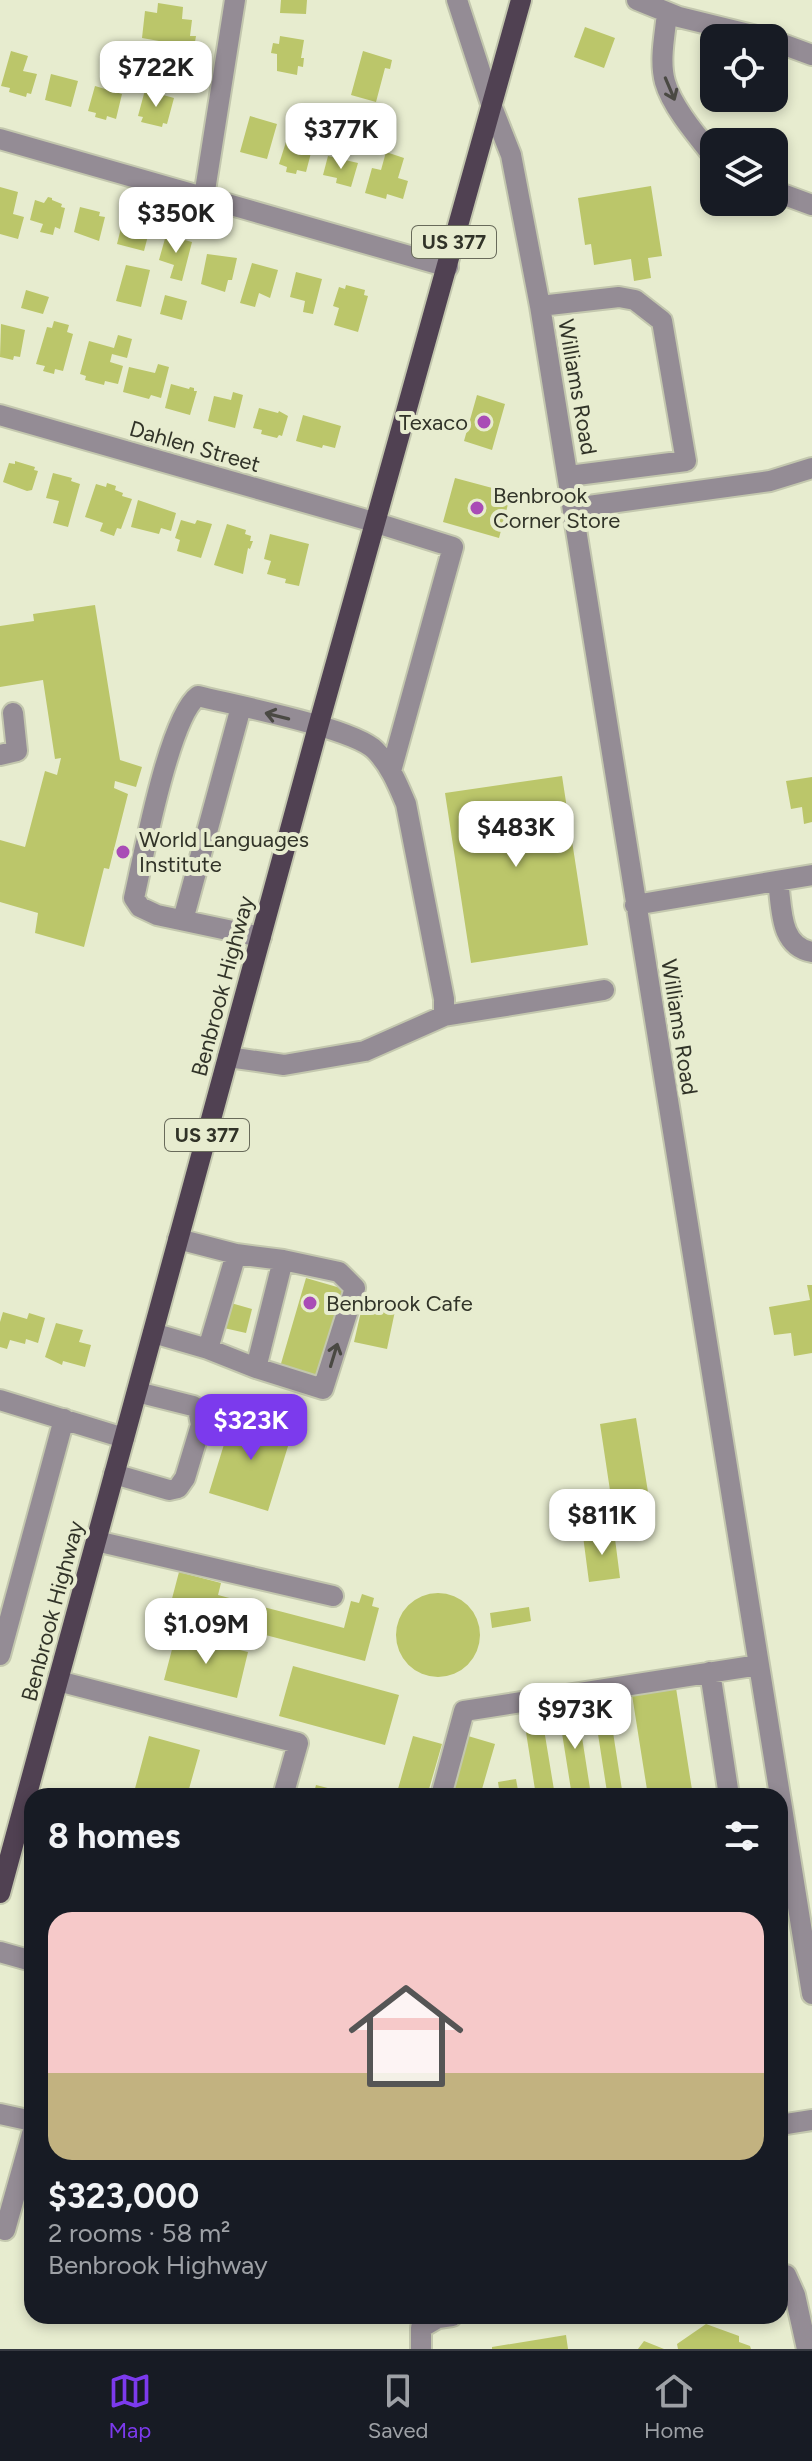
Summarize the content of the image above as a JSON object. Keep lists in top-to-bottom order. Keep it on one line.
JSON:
{"streets":{"main road":["US 377","Benbrook Highway"],"street":["Williams Road","Dahlen Street"]},"crossings":[["Williams Road","Benbrook Highway"],["Dahlen Street","Benbrook Highway"]],"places":["Texaco","Benbrook Corner Store","World Languages Institute","Benbrook Cafe"],"page":{"price":["$722K","$377K","$350K","$483K","$323K","$811K","$1.09M","$973K"],"heading":"8 homes","list":[{"name":"$323,000","note":"2 rooms · 58 m² · Benbrook Highway"}],"tabs":["Map","Saved","Home"]}}
